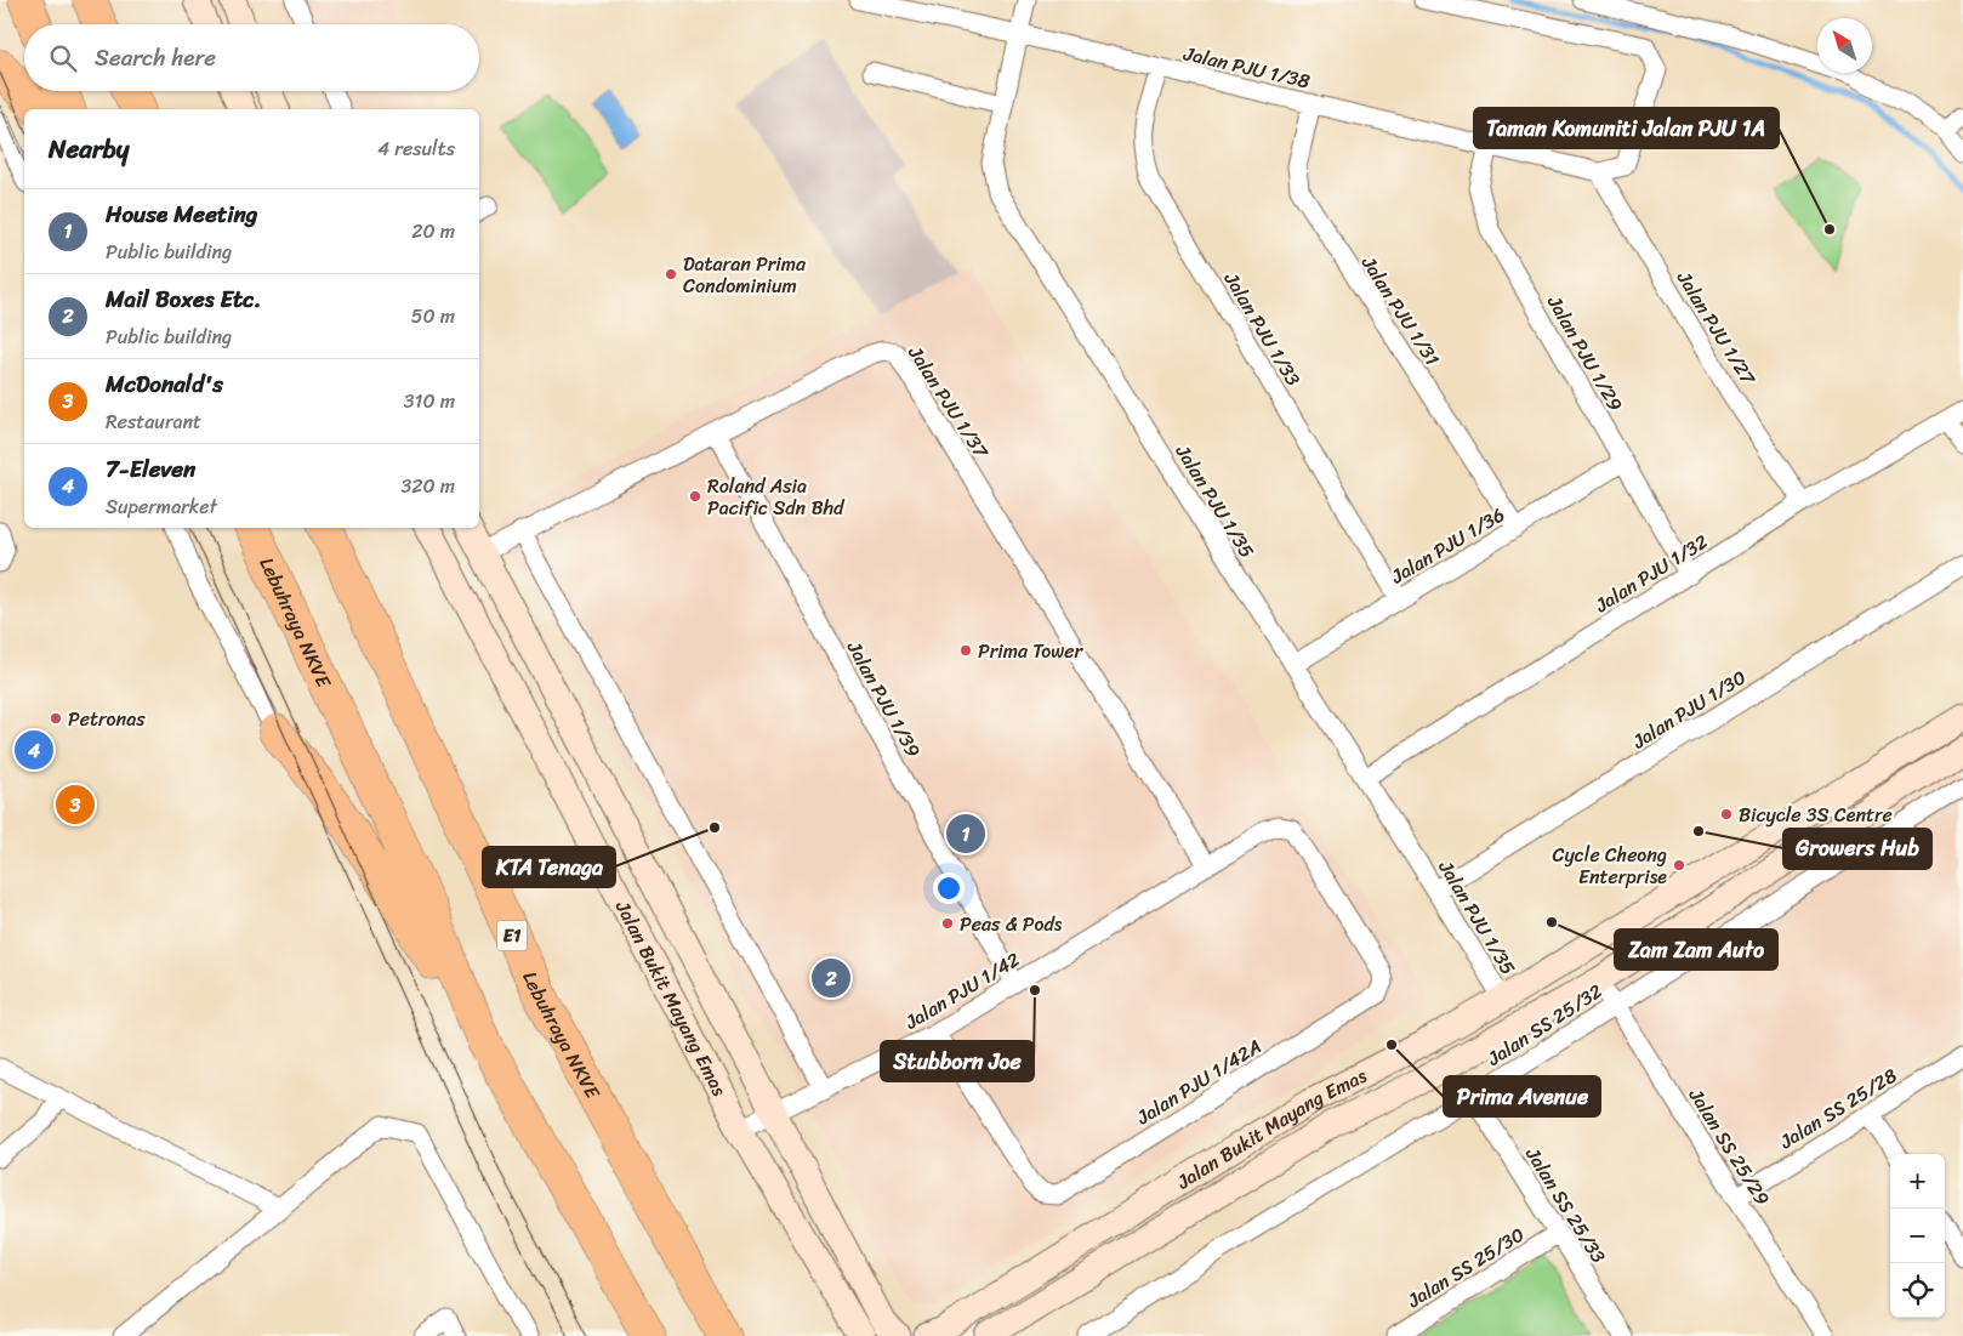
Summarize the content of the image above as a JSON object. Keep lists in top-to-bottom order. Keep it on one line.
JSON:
{"streets":{"highway":["Lebuhraya NKVE","E1"],"main road":["Jalan Bukit Mayang Emas"],"street":["Jalan PJU 1/38","Jalan PJU 1/31","Jalan PJU 1/27","Jalan PJU 1/33","Jalan PJU 1/29","Jalan PJU 1/37","Jalan PJU 1/35","Jalan PJU 1/36","Jalan PJU 1/32","Jalan PJU 1/39","Jalan PJU 1/30","Jalan PJU 1/42","Jalan SS 25/32","Jalan PJU 1/42A","Jalan SS 25/28","Jalan SS 25/29","Jalan SS 25/33","Jalan SS 25/30"]},"crossings":[["Jalan PJU 1/38","Jalan PJU 1/31"],["Jalan PJU 1/38","Jalan PJU 1/27"],["Jalan PJU 1/38","Jalan PJU 1/33"],["Jalan PJU 1/38","Jalan PJU 1/29"],["Jalan PJU 1/38","Jalan PJU 1/35"],["Jalan PJU 1/31","Jalan PJU 1/36"],["Jalan PJU 1/27","Jalan PJU 1/32"],["Jalan PJU 1/33","Jalan PJU 1/36"],["Jalan PJU 1/29","Jalan PJU 1/36"],["Jalan PJU 1/29","Jalan PJU 1/32"],["Jalan PJU 1/37","Jalan PJU 1/39"],["Jalan PJU 1/37","Jalan PJU 1/42"],["Jalan PJU 1/37","Jalan Bukit Mayang Emas"],["Jalan PJU 1/35","Jalan PJU 1/36"],["Jalan PJU 1/35","Jalan PJU 1/32"],["Jalan PJU 1/35","Jalan PJU 1/30"],["Jalan PJU 1/35","Jalan Bukit Mayang Emas"],["Jalan PJU 1/39","Jalan PJU 1/42"],["Jalan PJU 1/42","Jalan Bukit Mayang Emas"],["Jalan PJU 1/42","Jalan PJU 1/42A"],["Jalan Bukit Mayang Emas","Jalan SS 25/29"],["Jalan SS 25/32","Jalan SS 25/29"],["Jalan SS 25/32","Jalan SS 25/33"],["Jalan SS 25/28","Jalan SS 25/29"],["Jalan SS 25/33","Jalan SS 25/30"]],"places":["Taman Komuniti Jalan PJU 1A","Dataran Prima Condominium","Roland Asia Pacific Sdn Bhd","Prima Tower","Petronas","Bicycle 3S Centre","KTA Tenaga","Growers Hub","Cycle Cheong Enterprise","Zam Zam Auto","Peas & Pods","Stubborn Joe","Prima Avenue"],"north":"top left","page":{"search":"Search here","heading":["Nearby","4 results"],"list":[{"mark":"1","name":"House Meeting","note":"Public building","value":"20 m"},{"mark":"2","name":"Mail Boxes Etc.","note":"Public building","value":"50 m"},{"mark":"3","name":"McDonald's","note":"Restaurant","value":"310 m"},{"mark":"4","name":"7-Eleven","note":"Supermarket","value":"320 m"}],"pins":["4","3","1","2"],"map_buttons":["+","−"]}}
